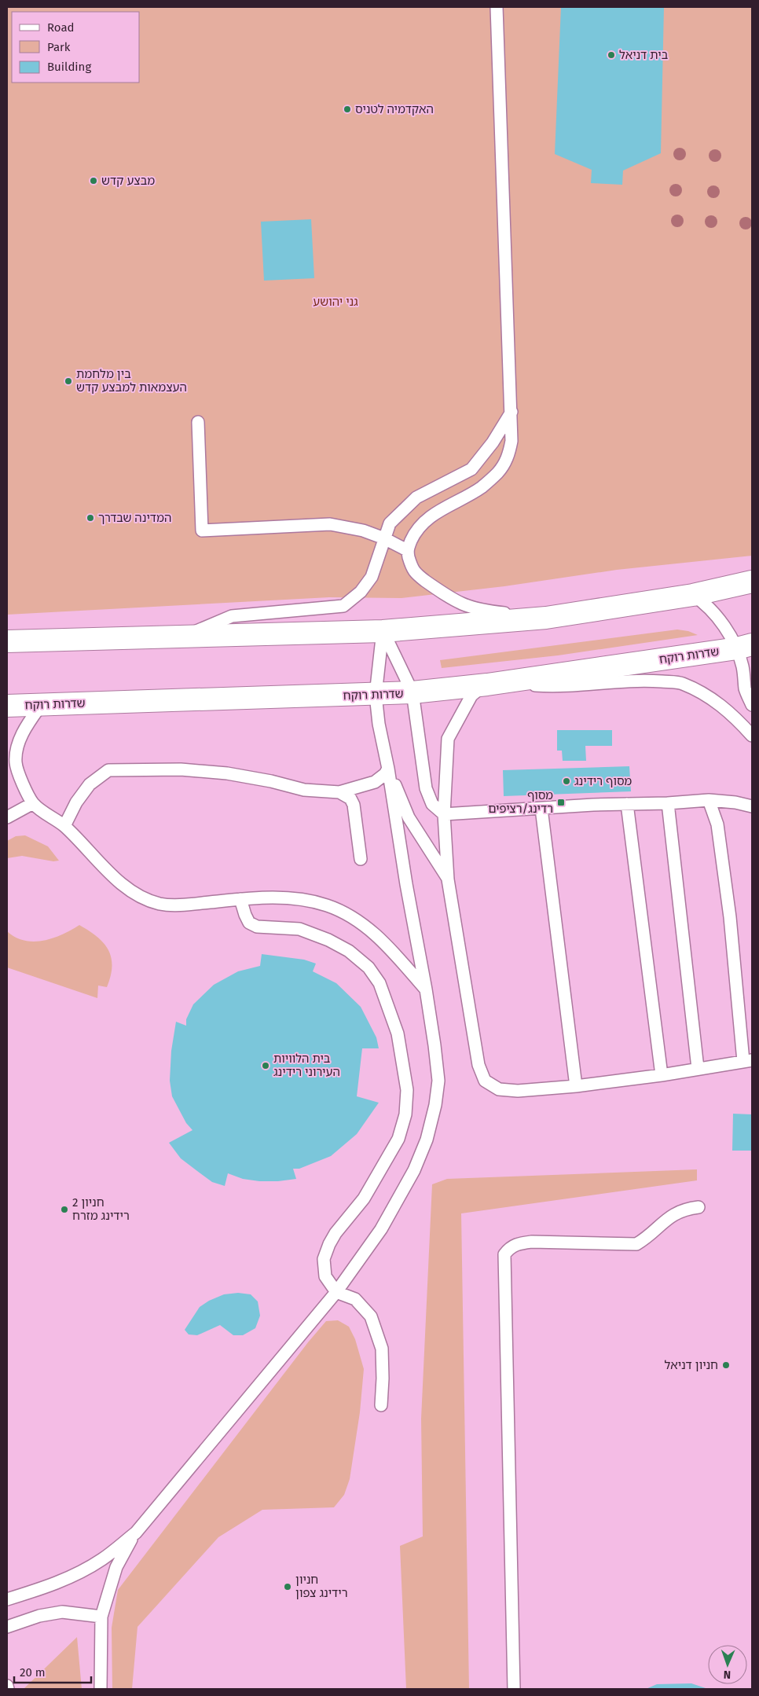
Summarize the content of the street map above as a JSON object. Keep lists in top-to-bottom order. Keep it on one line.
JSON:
{"streets":{"main road":["שדרות רוקח"]},"parks":["גני יהושע"],"places":{"other":["בית דניאל","האקדמיה לטניס","מבצע קדש","בין מלחמת העצמאות למבצע קדש","המדינה שבדרך","מסוף רידינג","בית הלוויות העירוני רידינג","2 חניון רידינג מזרח","חניון דניאל","חניון רידינג צפון"],"transit":["מסוף רדינג/רציפים"]},"legend":["Road","Park","Building"],"scale_bar":"20 m","north":"bottom"}
